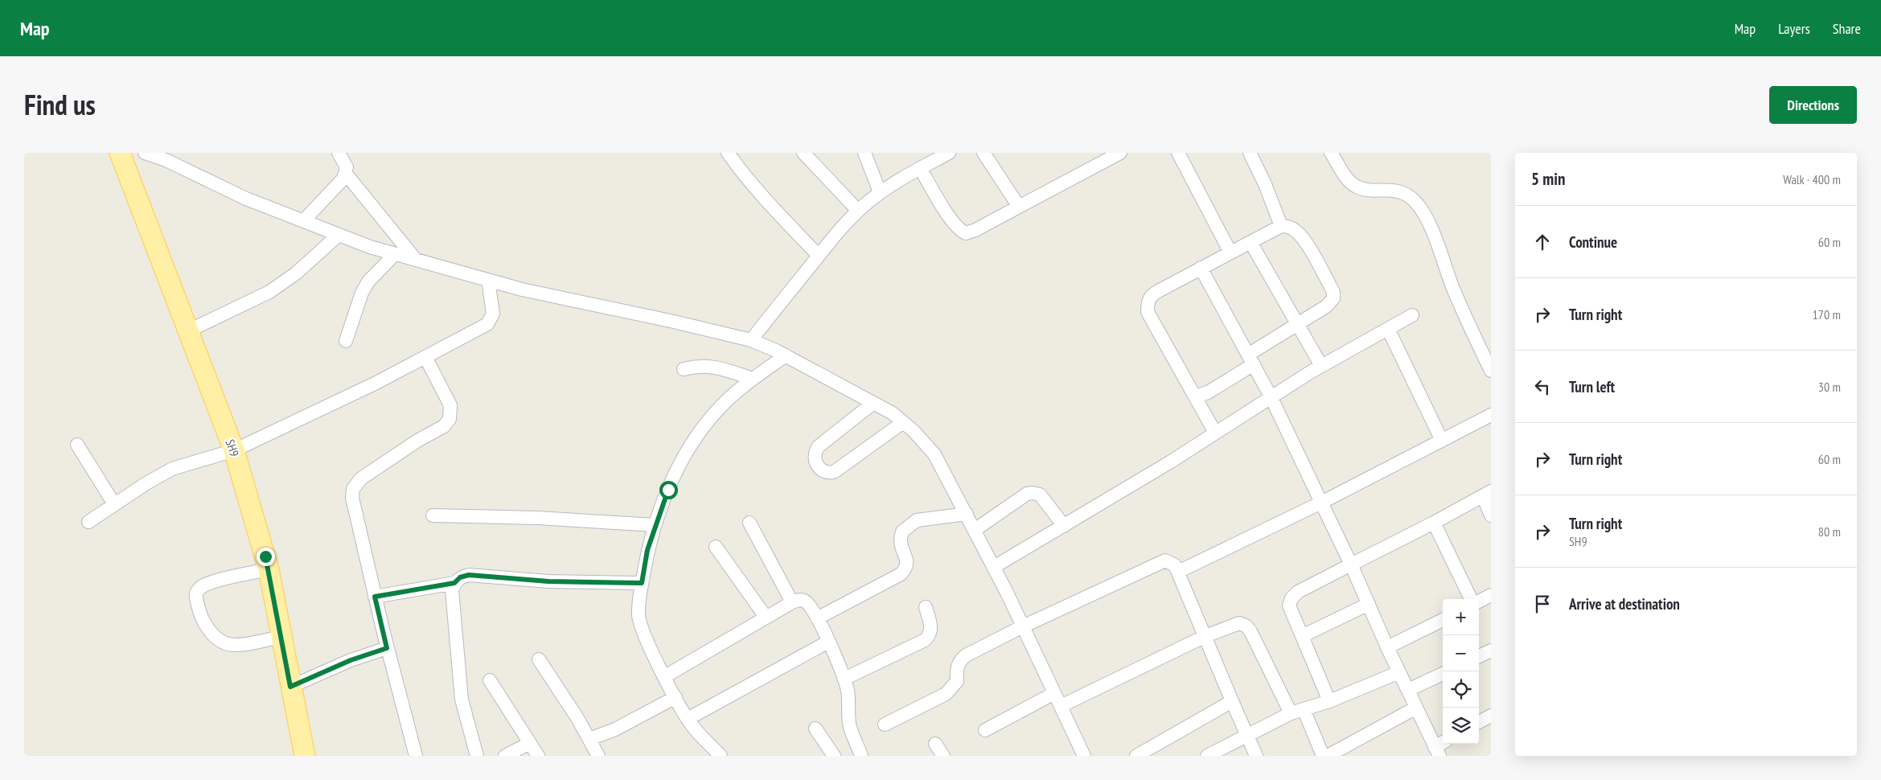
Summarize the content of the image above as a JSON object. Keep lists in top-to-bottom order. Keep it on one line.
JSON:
{"streets":{"main road":["SH9"]},"page":{"header":"Map","nav":["Map","Layers","Share"],"title":"Find us","buttons":"Directions","heading":["5 min","Walk · 400 m"],"list":[["Continue","60 m"],["Turn right","170 m"],["Turn left","30 m"],["Turn right","60 m"],["Turn right","SH9","80 m"],"Arrive at destination"],"map_buttons":["+","−"]}}
